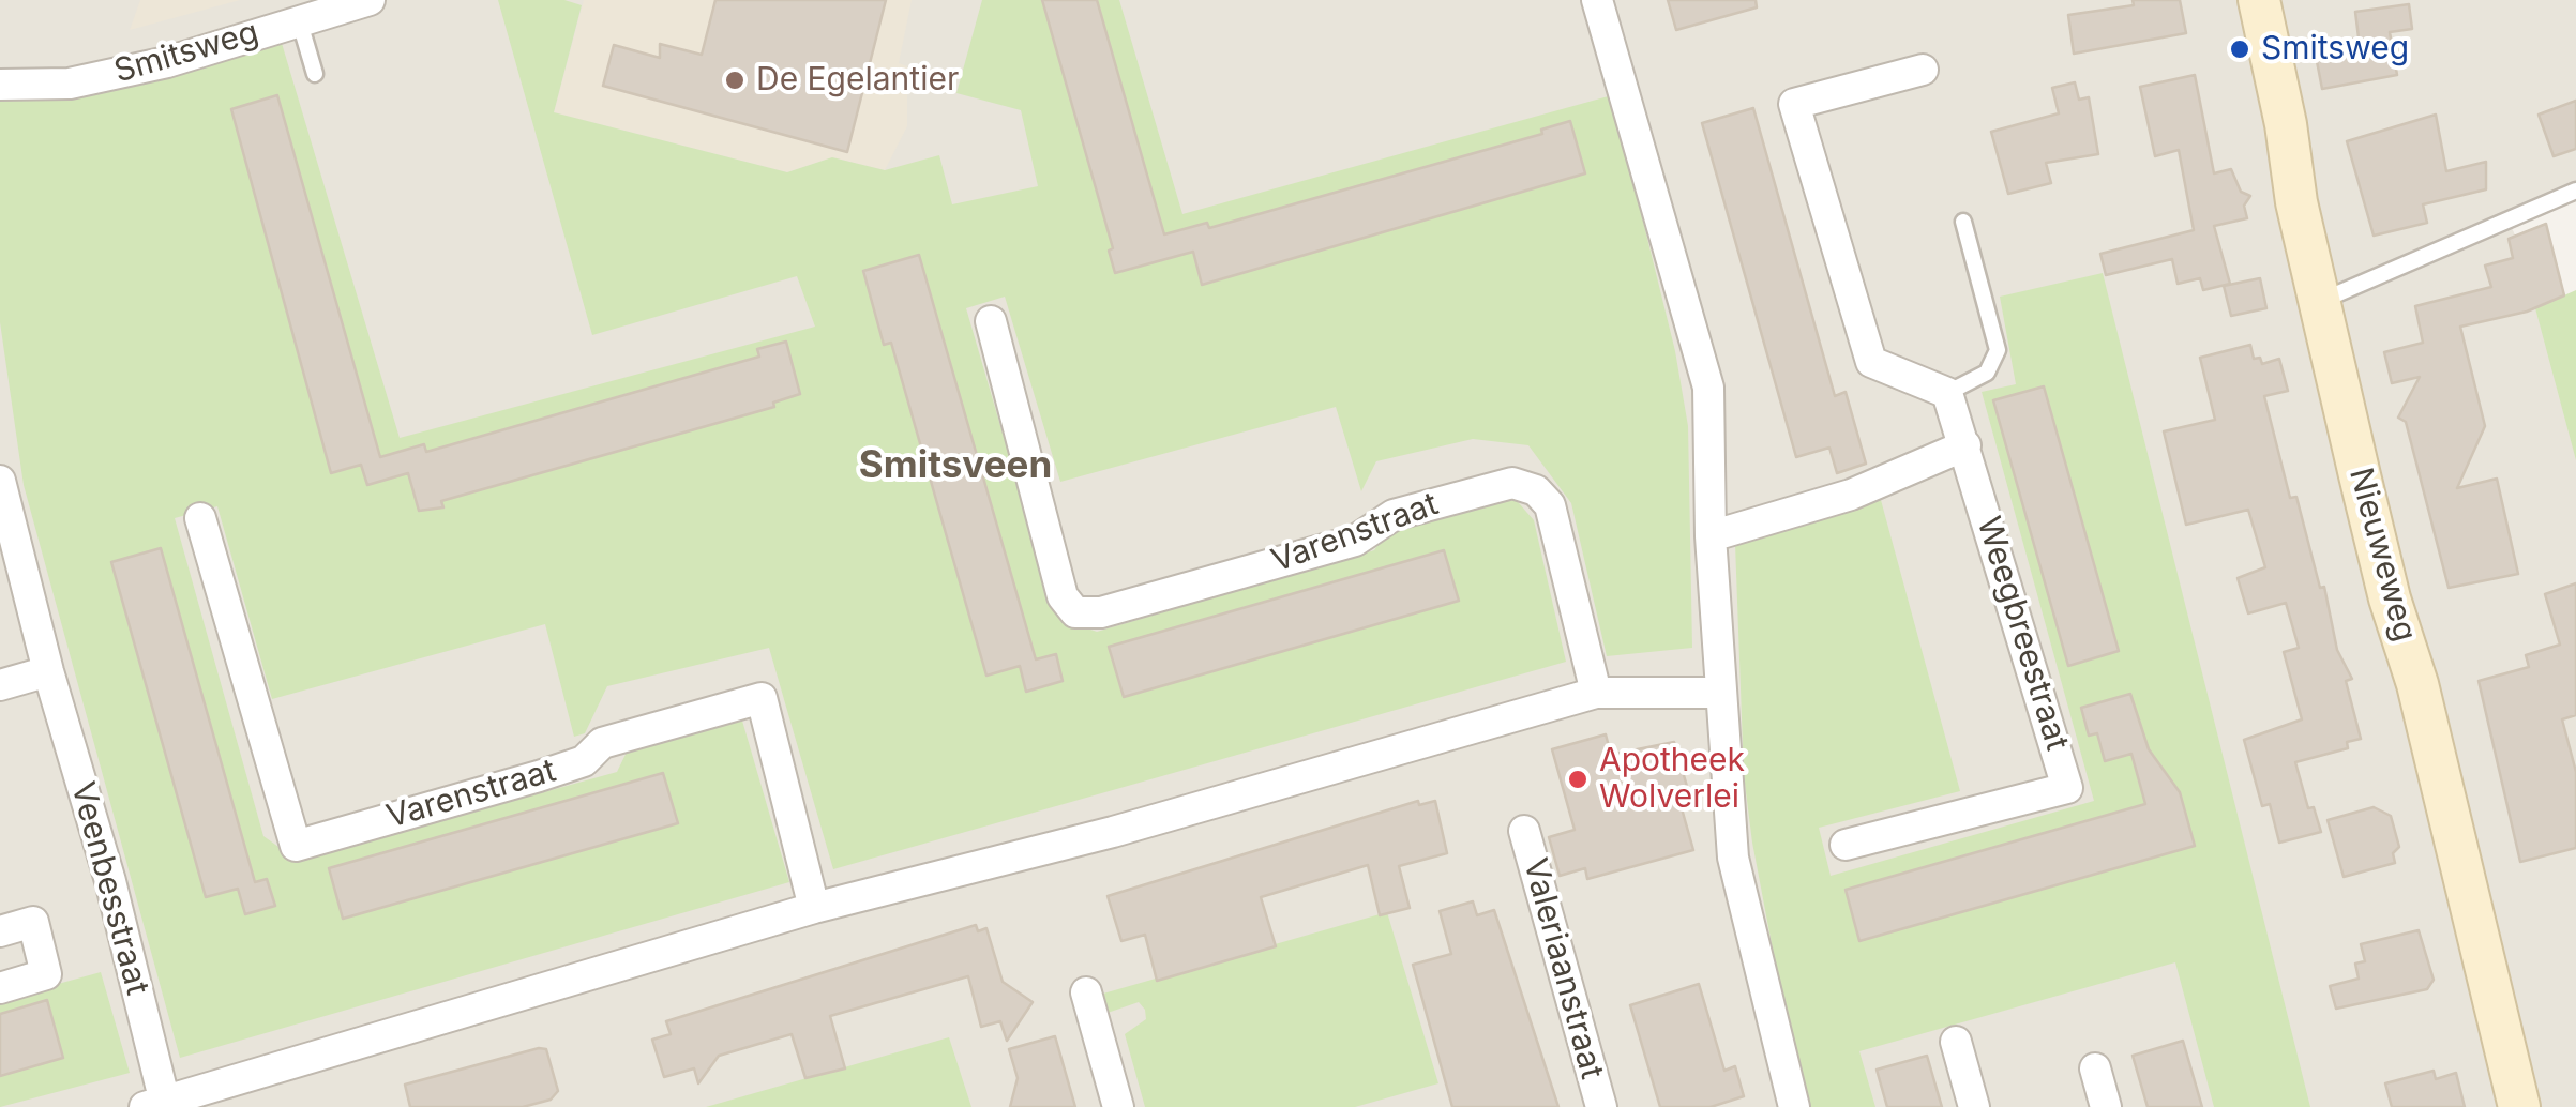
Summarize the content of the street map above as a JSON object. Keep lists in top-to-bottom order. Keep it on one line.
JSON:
{"streets":{"street":["Smitsweg","Varenstraat","Nieuweweg","Weegbreestraat","Veenbesstraat","Valeriaanstraat"]},"districts":["Smitsveen"],"places":["Smitsweg","De Egelantier","Apotheek Wolverlei"]}
